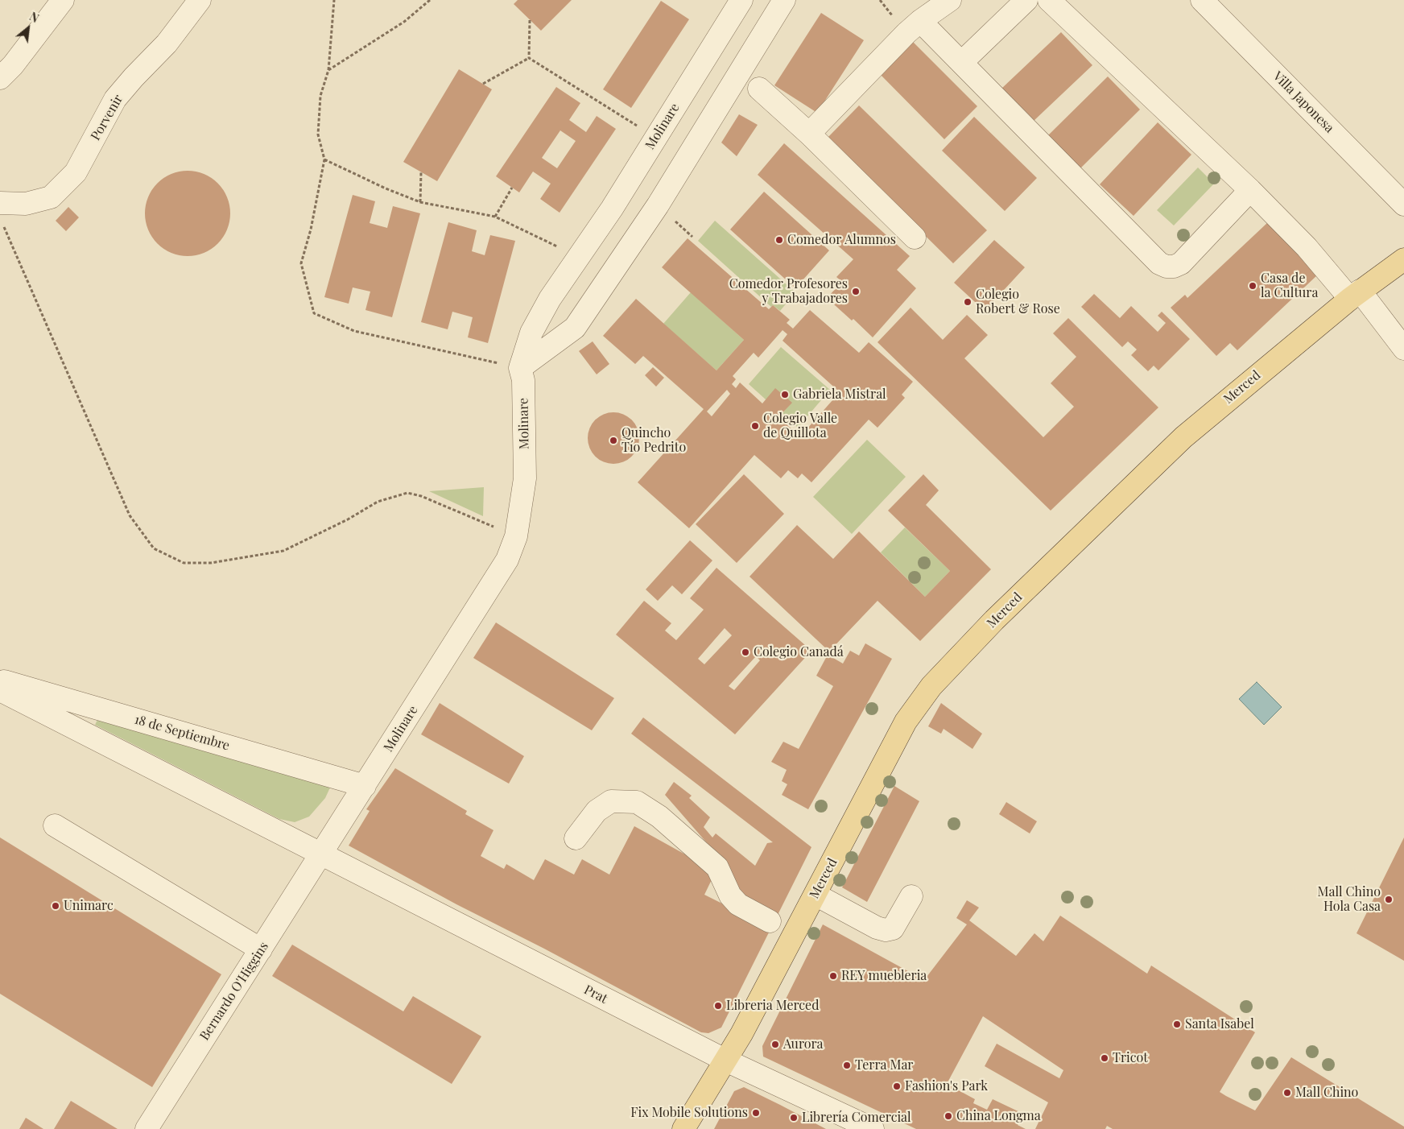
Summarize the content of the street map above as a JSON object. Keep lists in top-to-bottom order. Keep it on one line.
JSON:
{"streets":{"main road":["Merced"],"street":["Villa Japonesa","Porvenir","Molinare","18 de Septiembre","Bernardo O'Higgins","Prat"]},"crossings":[["Molinare","18 de Septiembre"],["Molinare","Bernardo O'Higgins"],["Molinare","Prat"],["Merced","Prat"],["Bernardo O'Higgins","Prat"]],"places":["Comedor Alumnos","Casa de la Cultura","Comedor Profesores y Trabajadores","Colegio Robert & Rose","Gabriela Mistral","Colegio Valle de Quillota","Quincho Tío Pedrito","Colegio Canadá","Mall Chino Hola Casa","Unimarc","REY muebleria","Libreria Merced","Santa Isabel","Aurora","Tricot","Terra Mar","Fashion's Park","Mall Chino","Fix Mobile Solutions","China Longma","Librería Comercial"],"north":"top right"}
